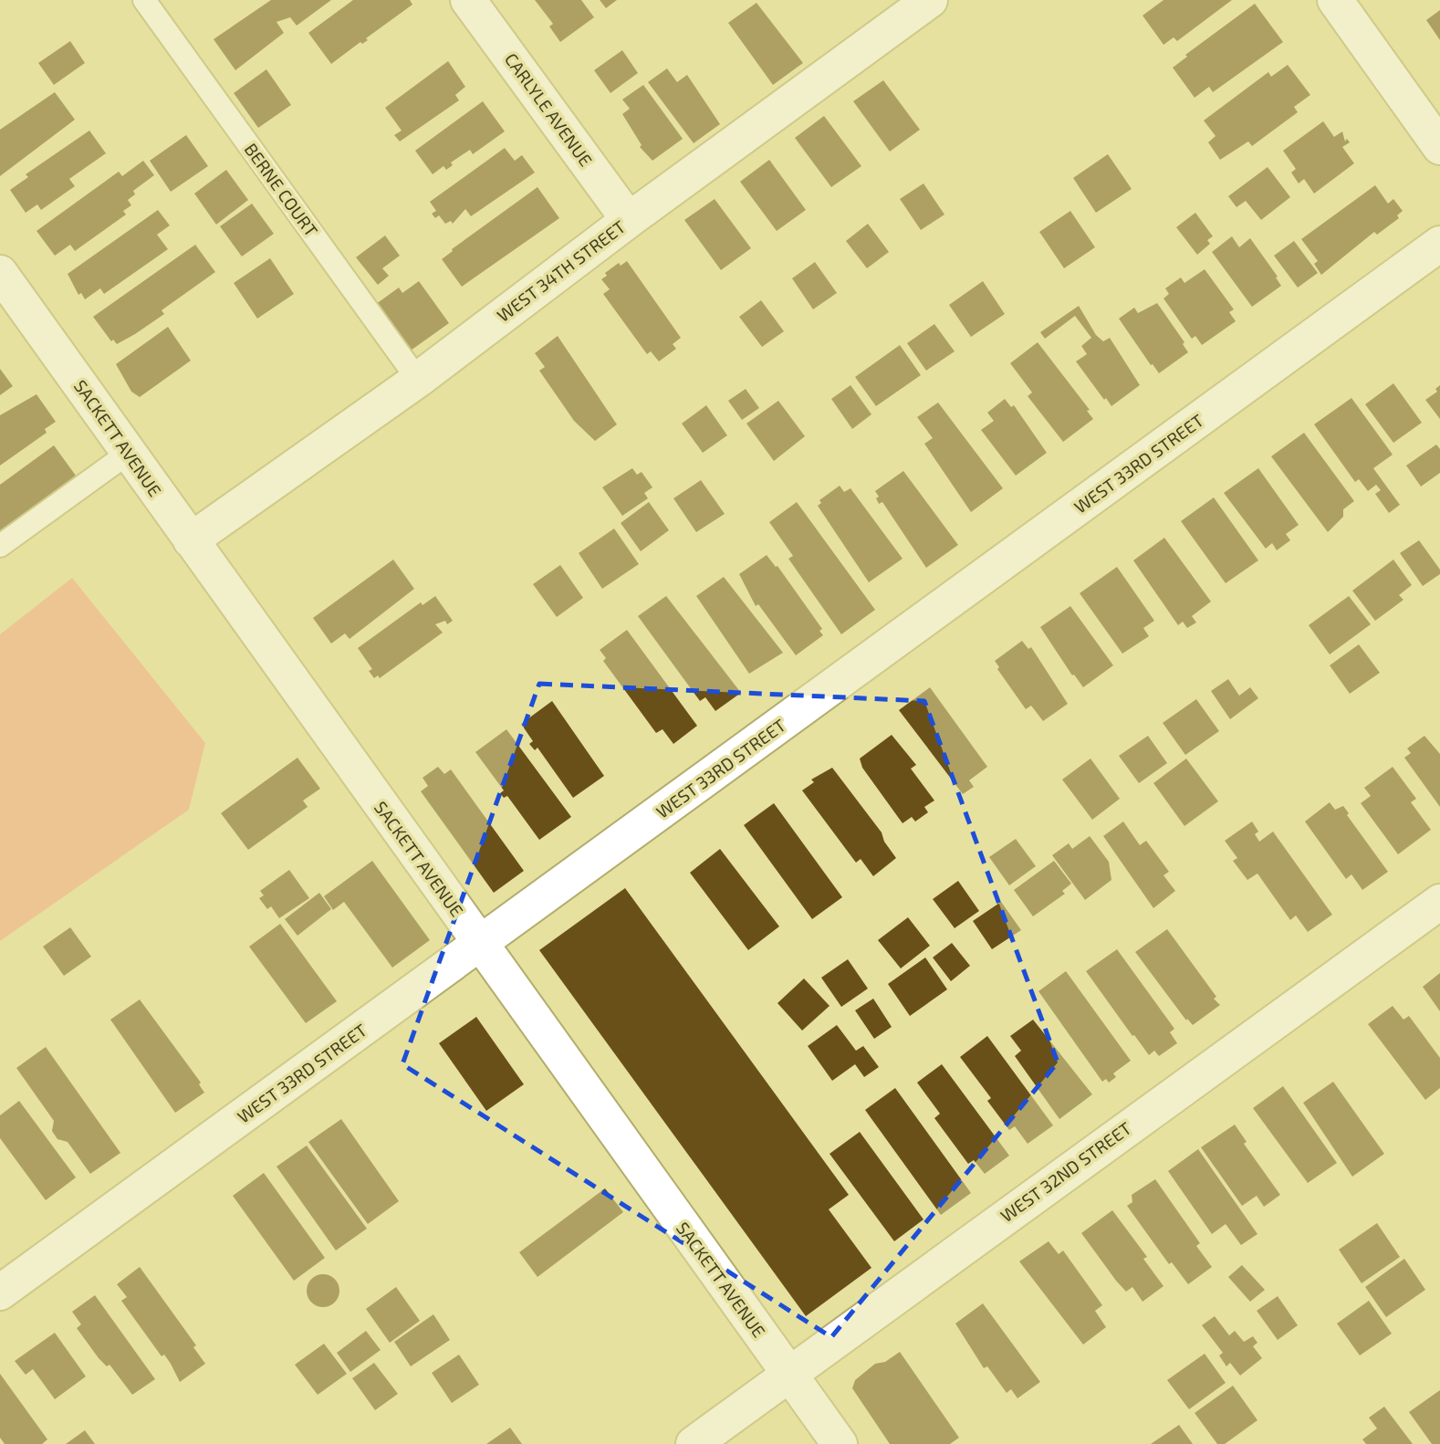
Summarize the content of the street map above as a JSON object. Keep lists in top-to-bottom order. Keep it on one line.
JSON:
{"streets":{"street":["CARLYLE AVENUE","WEST 34TH STREET","SACKETT AVENUE","WEST 33RD STREET","WEST 32ND STREET"],"lane":["BERNE COURT"]},"crossings":[["CARLYLE AVENUE","WEST 34TH STREET"],["BERNE COURT","WEST 34TH STREET"],["WEST 34TH STREET","SACKETT AVENUE"],["SACKETT AVENUE","WEST 33RD STREET"],["SACKETT AVENUE","WEST 32ND STREET"]]}
